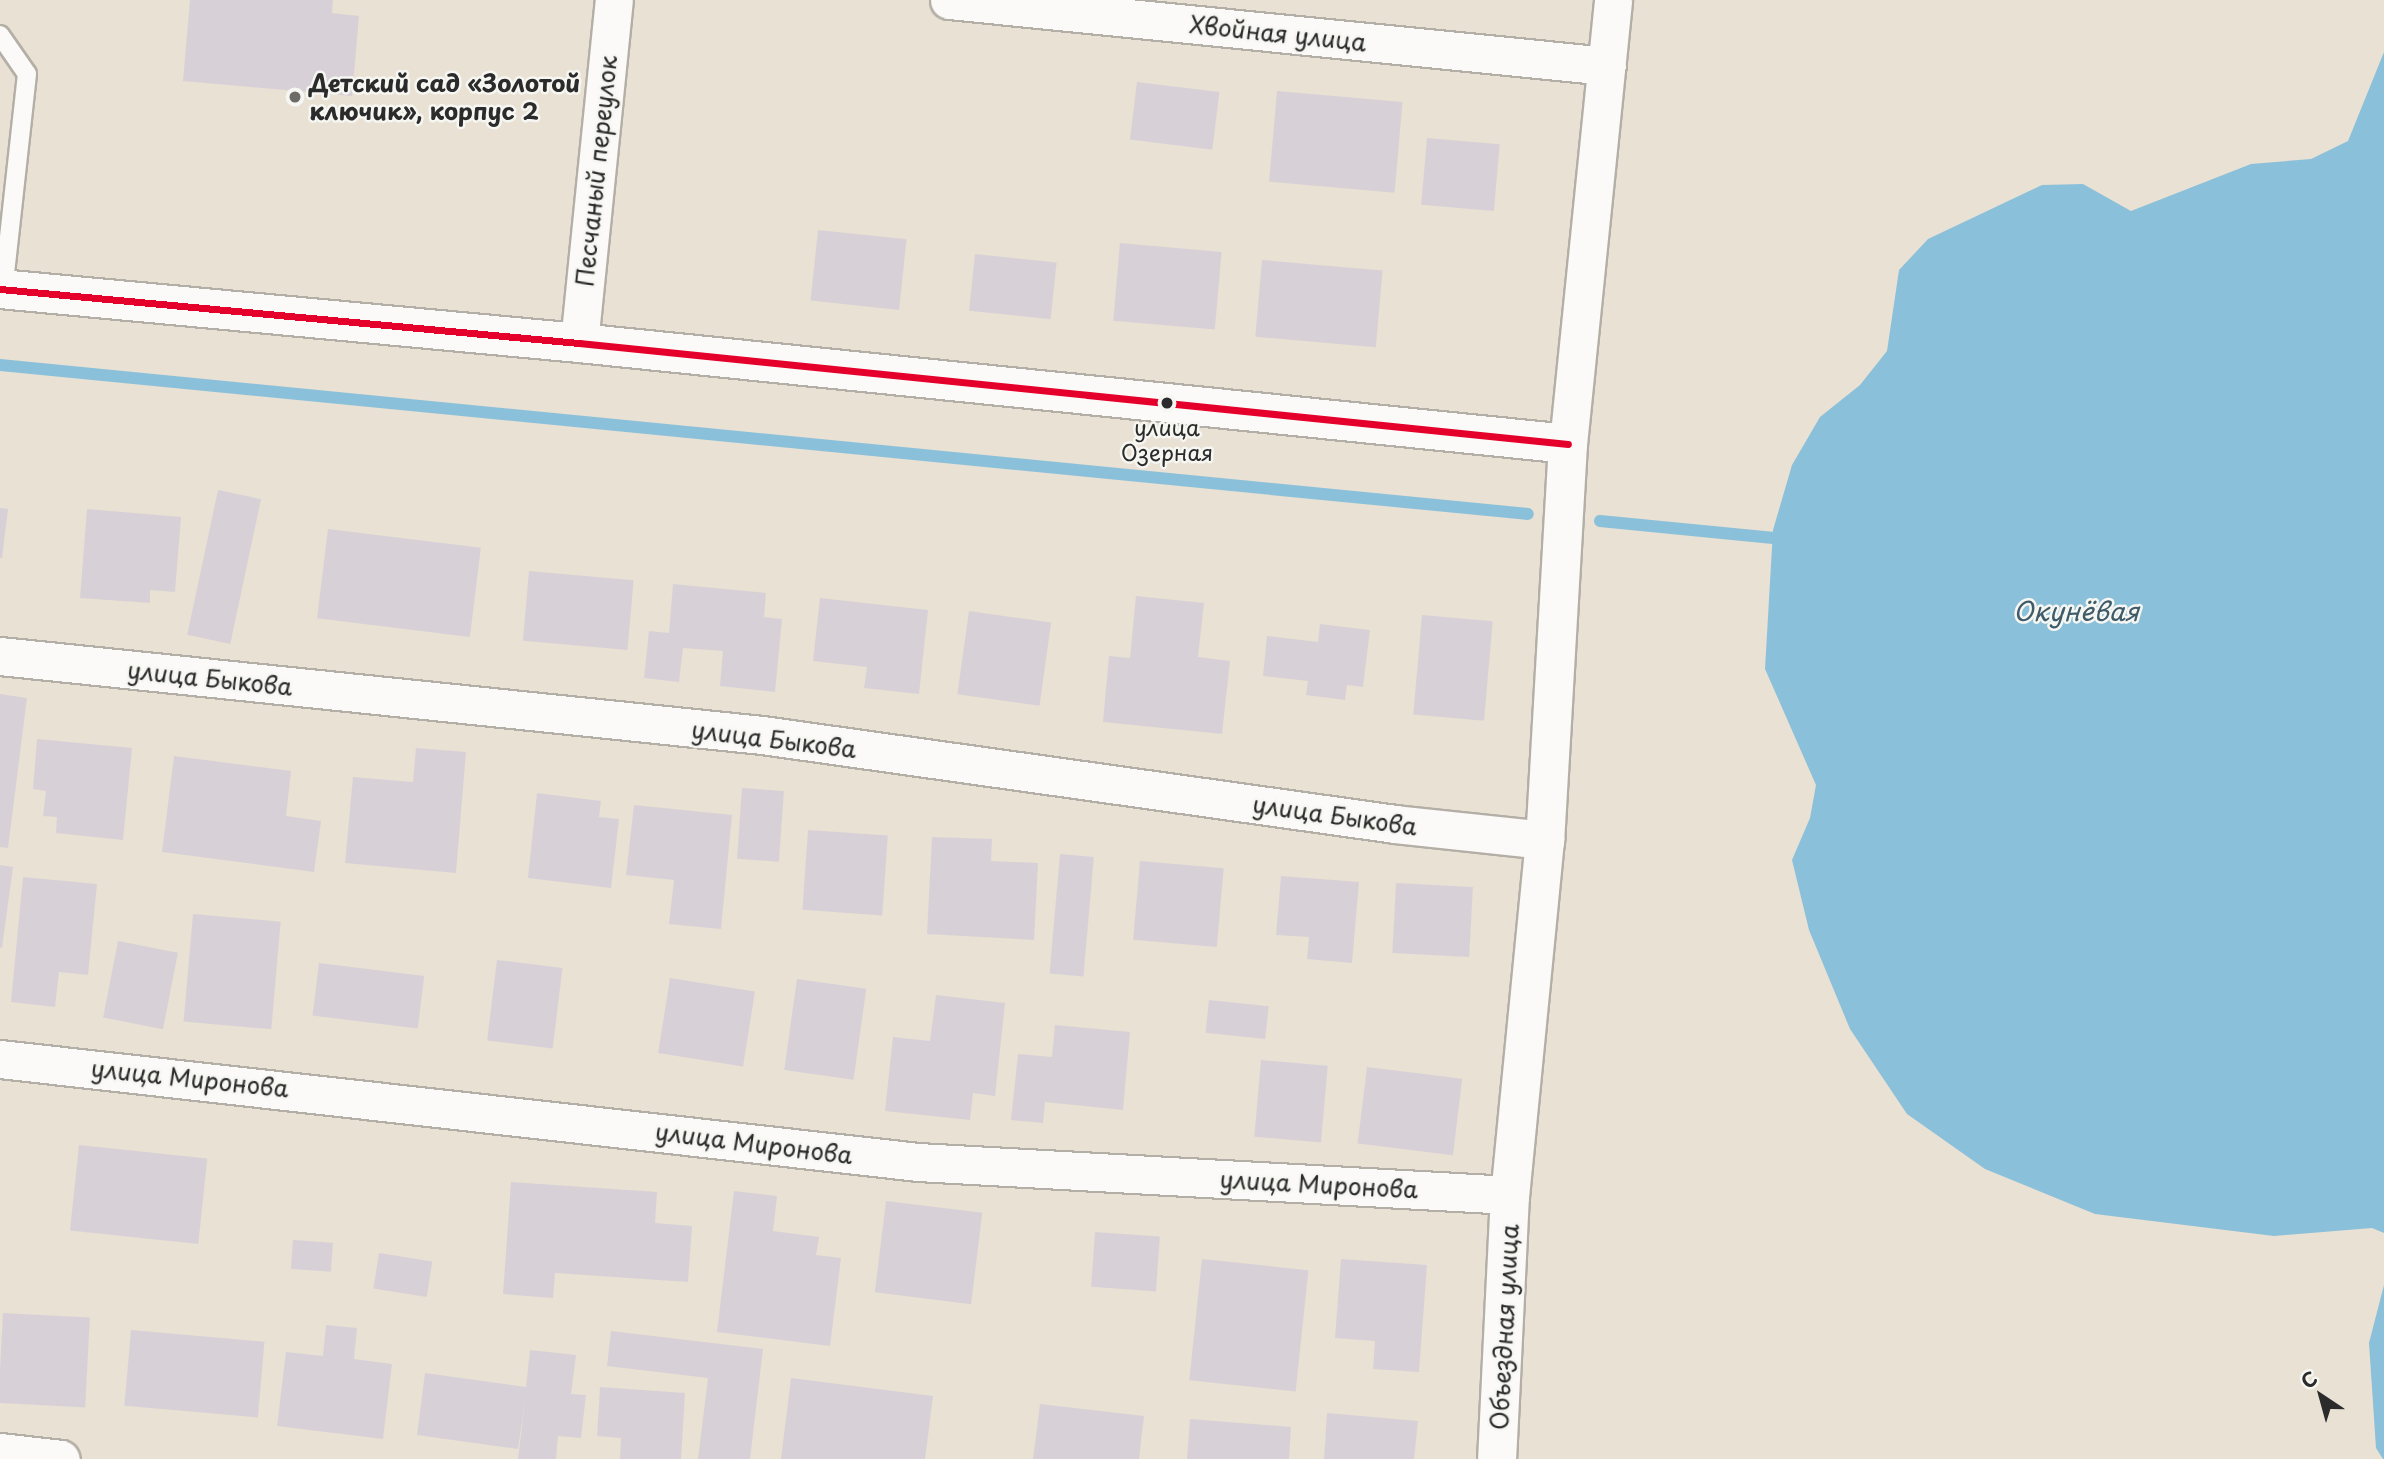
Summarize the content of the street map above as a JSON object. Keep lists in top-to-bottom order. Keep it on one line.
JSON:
{"streets":{"main road":["Объездная улица"],"street":["Хвойная улица","Песчаный переулок","улица Быкова","улица Миронова"]},"crossings":[["улица Быкова","Объездная улица"],["улица Миронова","Объездная улица"]],"water":["Окунёвая"],"places":["Детский сад «Золотой ключик», корпус 2","улица Озерная"],"north":"top left"}
